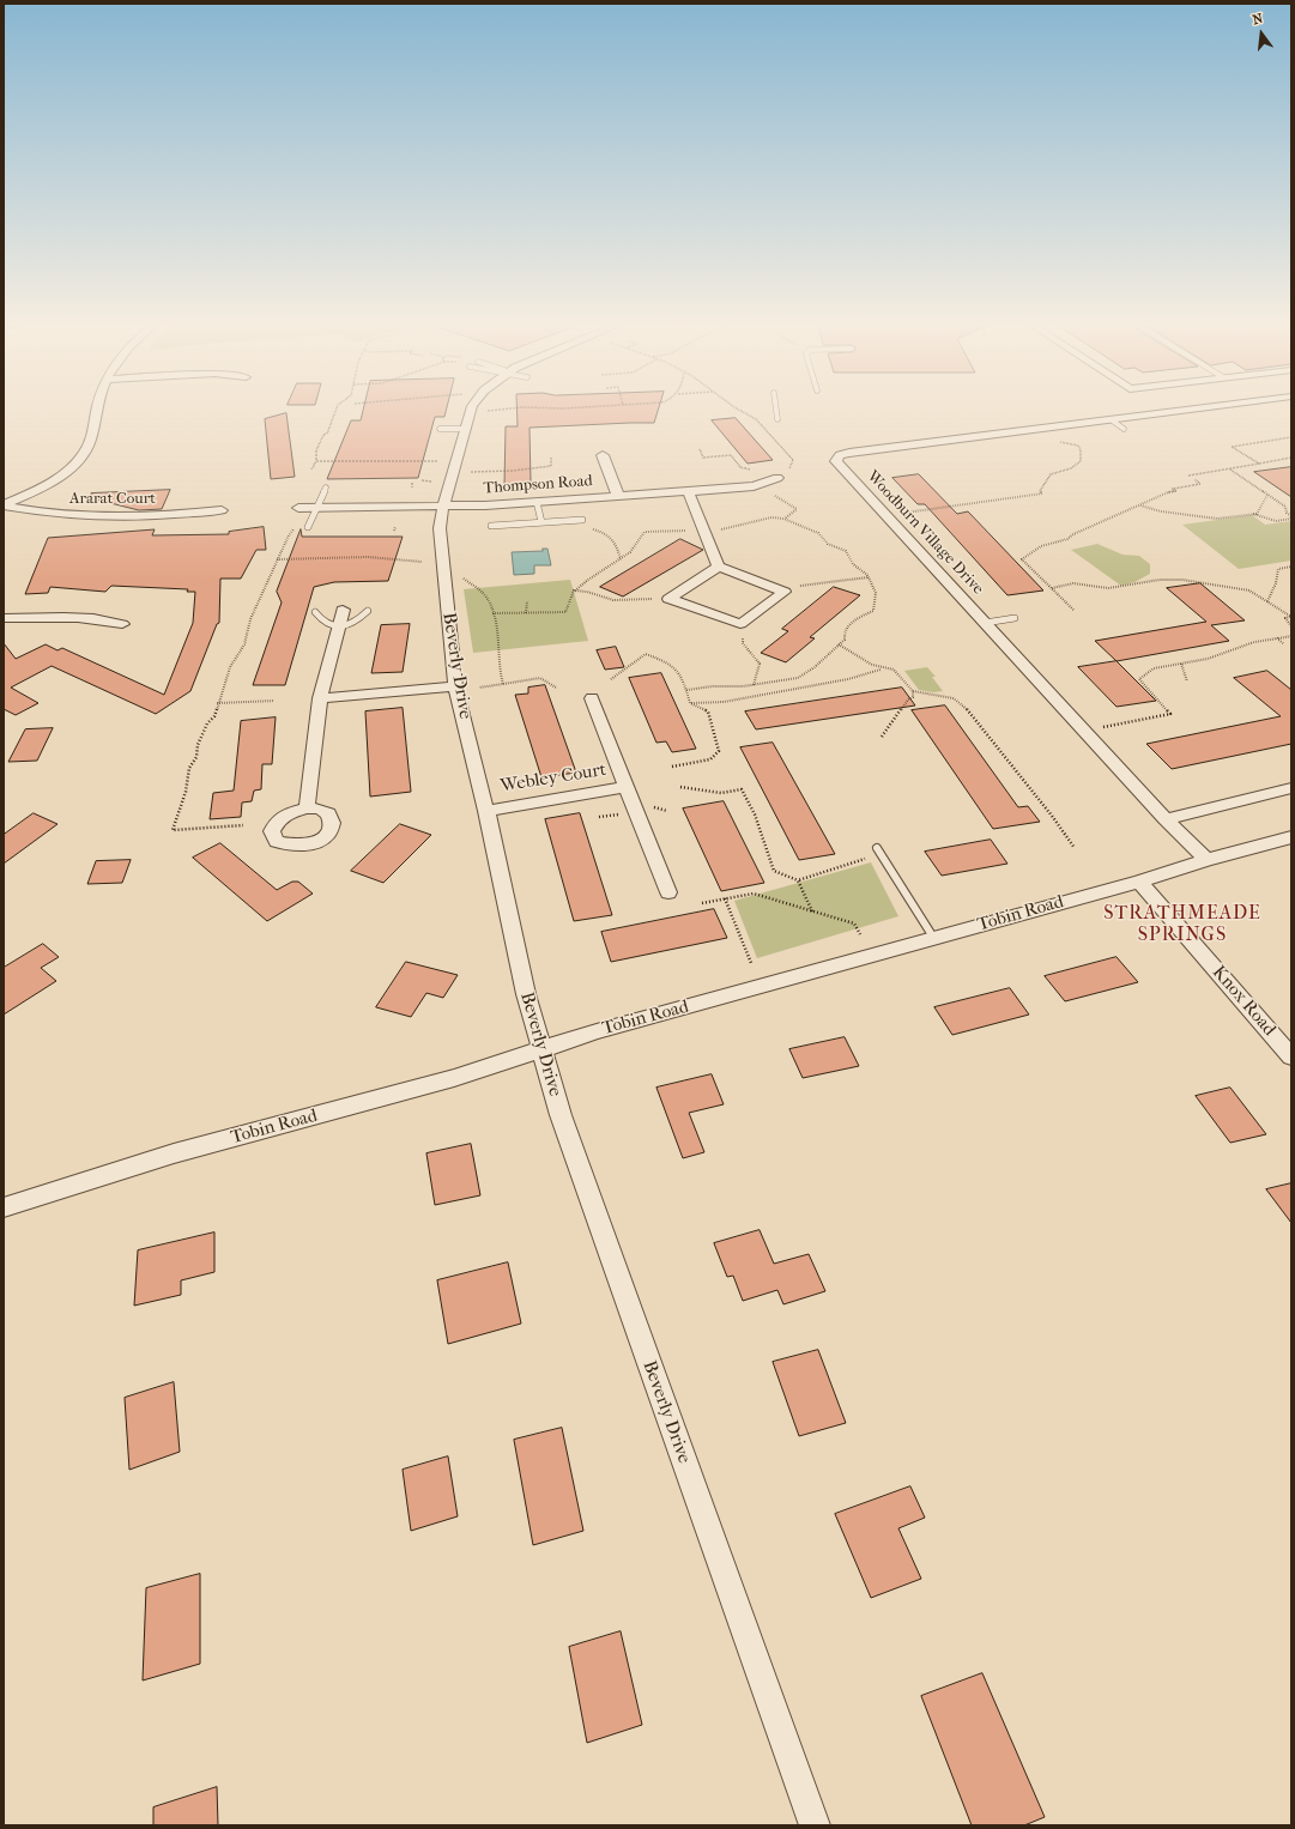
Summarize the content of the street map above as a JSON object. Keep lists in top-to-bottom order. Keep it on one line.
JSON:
{"streets":{"street":["Thompson Road","Ararat Court","Woodburn Village Drive","Beverly Drive","Webley Court","Tobin Road","Knox Road"]},"crossings":[["Thompson Road","Beverly Drive"],["Woodburn Village Drive","Tobin Road"],["Beverly Drive","Webley Court"],["Beverly Drive","Tobin Road"],["Tobin Road","Knox Road"]],"districts":["STRATHMEADE SPRINGS"],"north":"top"}
